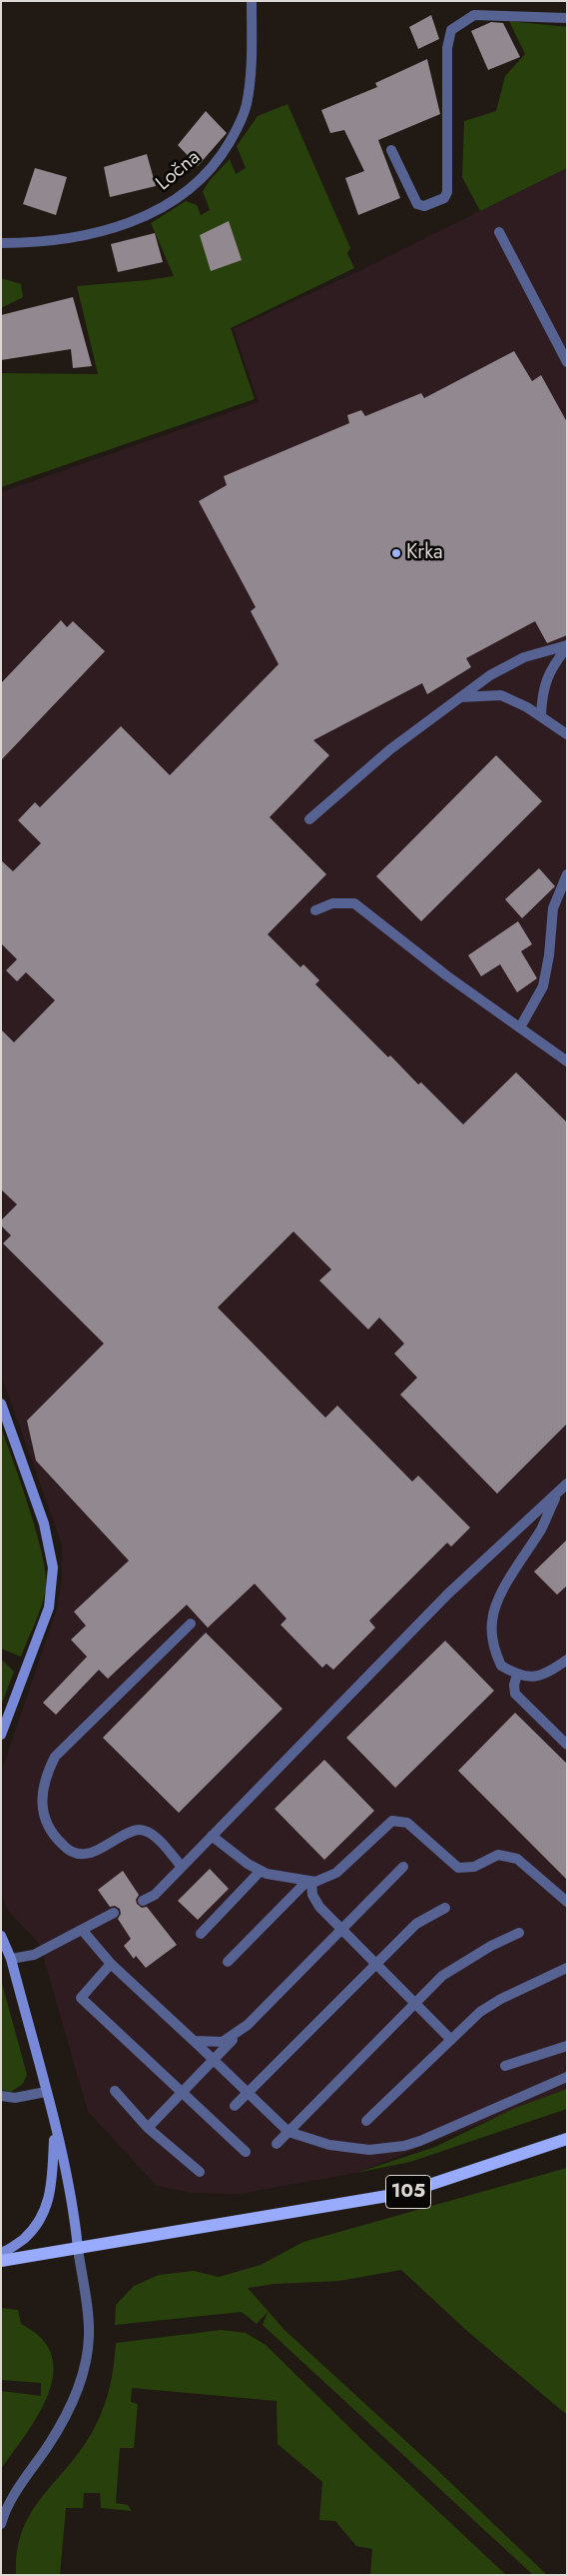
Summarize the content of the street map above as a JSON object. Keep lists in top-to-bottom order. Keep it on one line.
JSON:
{"streets":{"main road":["105"],"street":["Ločna"]},"places":["Krka"]}
